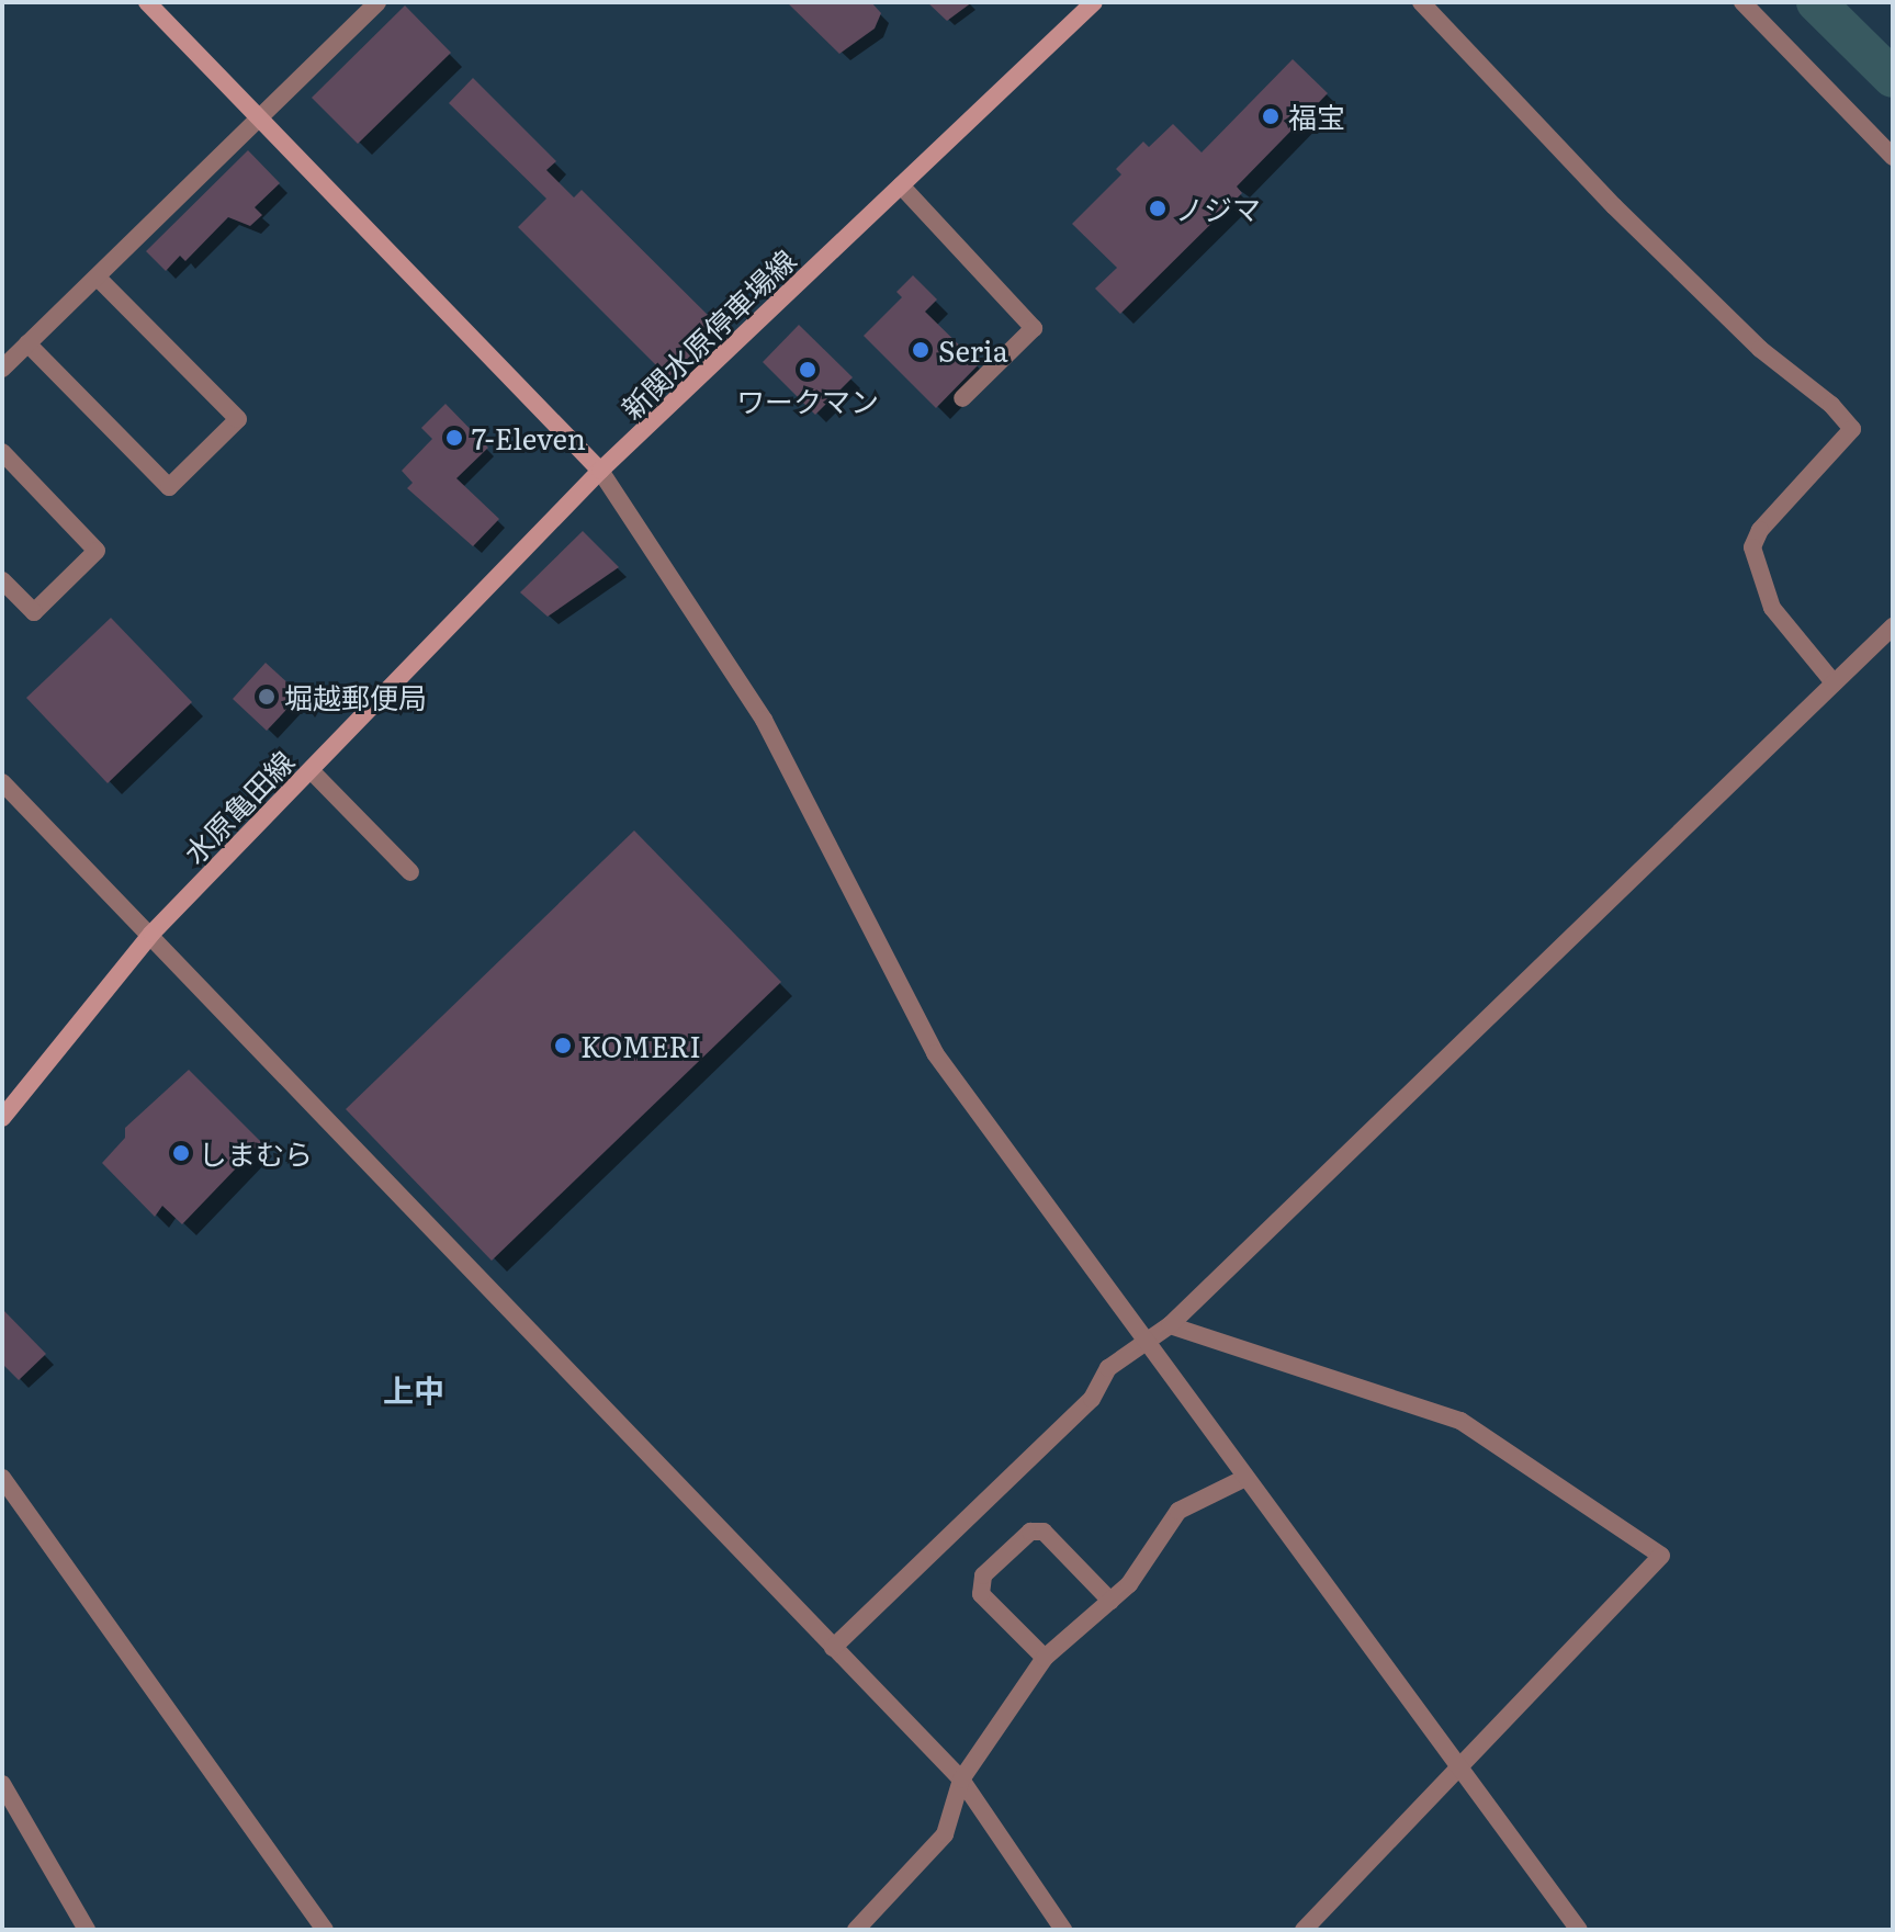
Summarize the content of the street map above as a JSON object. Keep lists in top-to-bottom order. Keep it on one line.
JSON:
{"streets":{"main road":["新関水原停車場線","水原亀田線"]},"crossings":[["新関水原停車場線","水原亀田線"]],"districts":["上中"],"places":["福宝","ノジマ","Seria","ワークマン","7-Eleven","堀越郵便局","KOMERI","しまむら"]}
